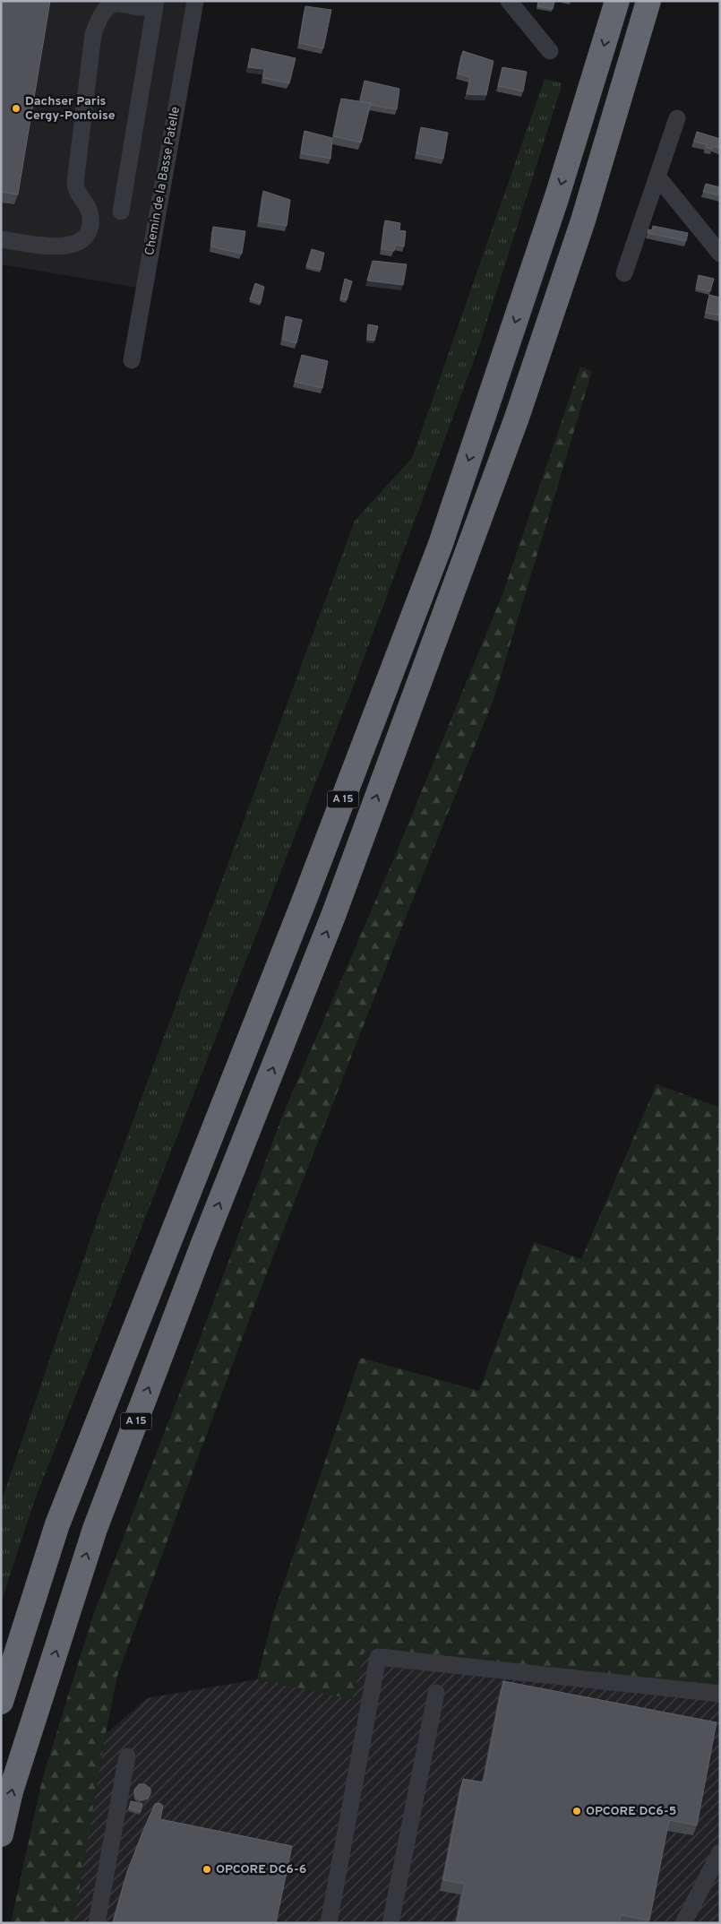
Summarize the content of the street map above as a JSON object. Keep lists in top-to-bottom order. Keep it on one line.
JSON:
{"streets":{"highway":["A 15"],"street":["Chemin de la Basse Patelle"]},"places":["Dachser Paris Cergy-Pontoise","OPCORE DC6-5","OPCORE DC6-6"]}
